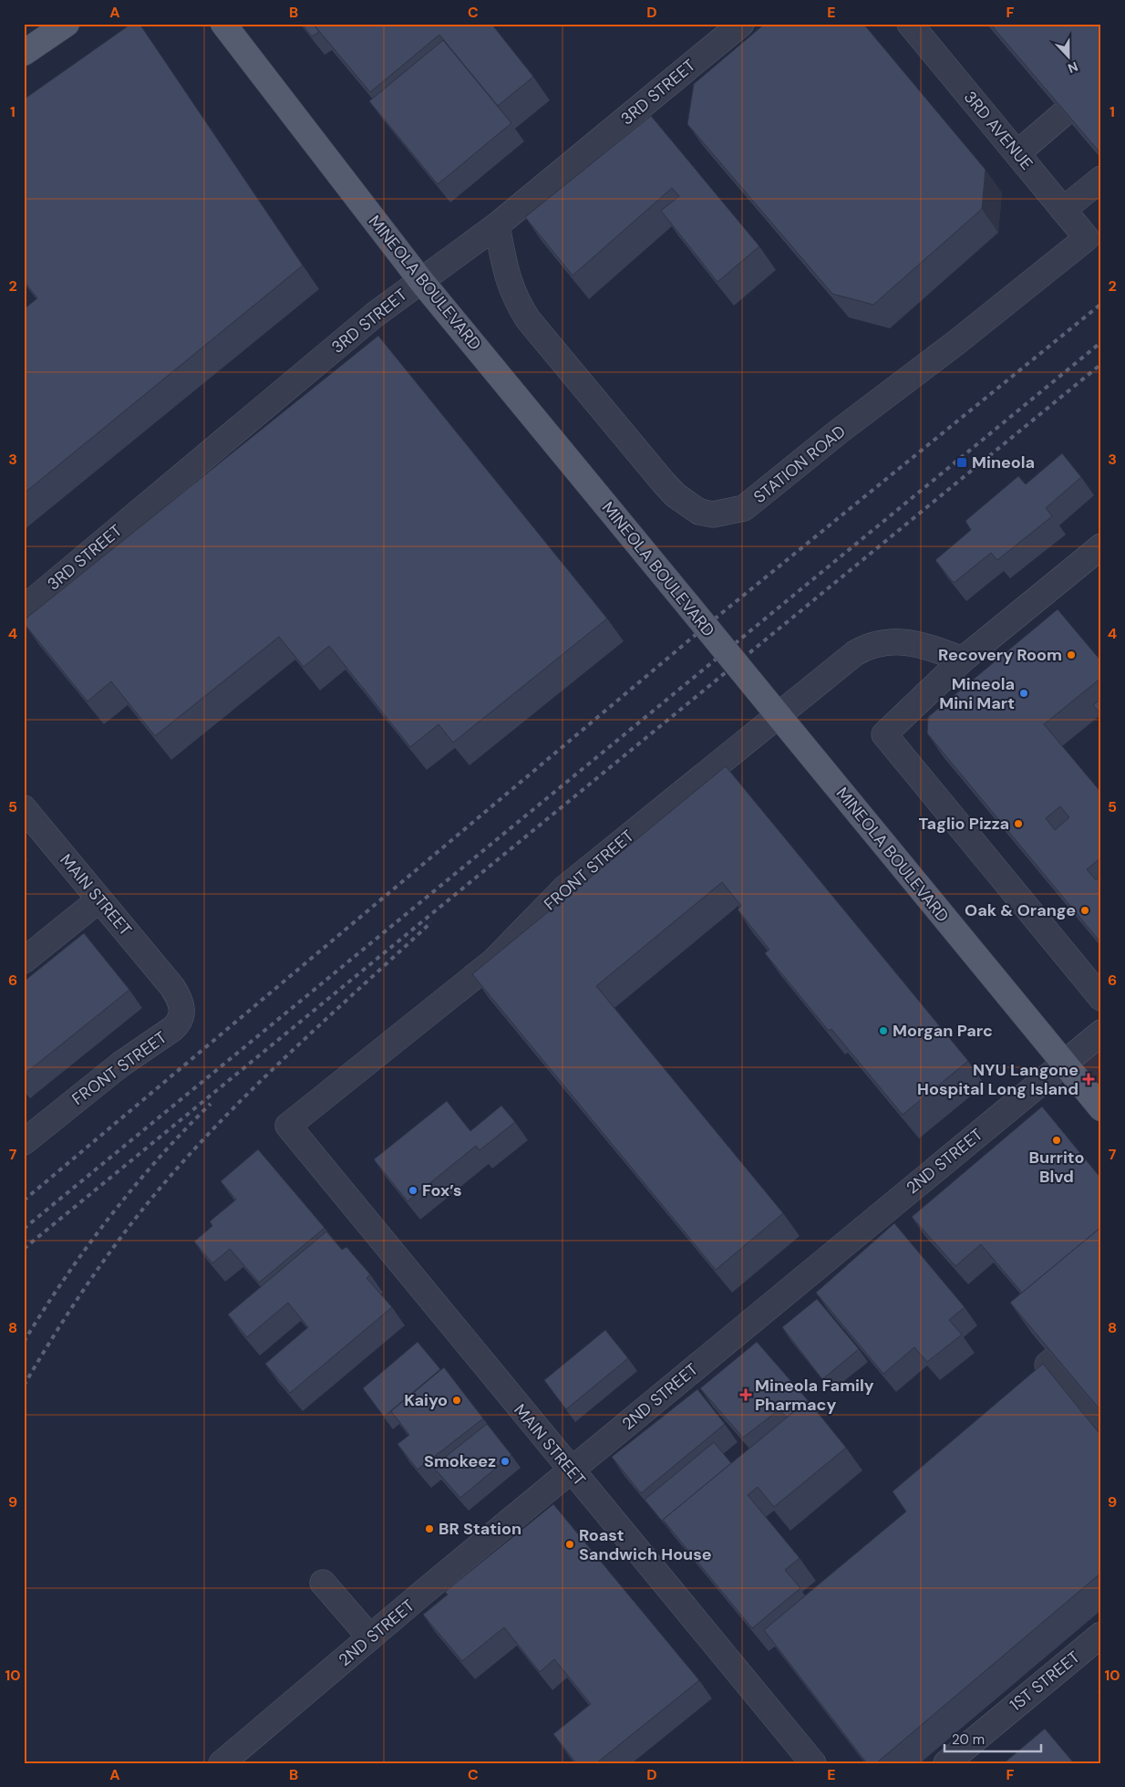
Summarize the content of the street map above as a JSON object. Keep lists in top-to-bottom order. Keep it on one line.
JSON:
{"streets":{"main road":["MINEOLA BOULEVARD"],"street":["3RD STREET","3RD AVENUE","STATION ROAD","FRONT STREET","MAIN STREET","2ND STREET","1ST STREET"]},"crossings":[["3RD STREET","MINEOLA BOULEVARD"],["3RD STREET","STATION ROAD"],["3RD AVENUE","STATION ROAD"],["MINEOLA BOULEVARD","2ND STREET"],["FRONT STREET","MAIN STREET"],["MAIN STREET","2ND STREET"]],"places":{"transit":["Mineola"],"other":["Recovery Room","Mineola Mini Mart","Taglio Pizza","Oak & Orange","Morgan Parc","Burrito Blvd","Fox’s","Kaiyo","Smokeez","BR Station","Roast Sandwich House"],"health":["NYU Langone Hospital Long Island","Mineola Family Pharmacy"]},"scale_bar":"20 m","north":"bottom","grid":{"columns":["A","B","C","D","E","F"],"rows":["1","2","3","4","5","6","7","8","9","10"]}}
